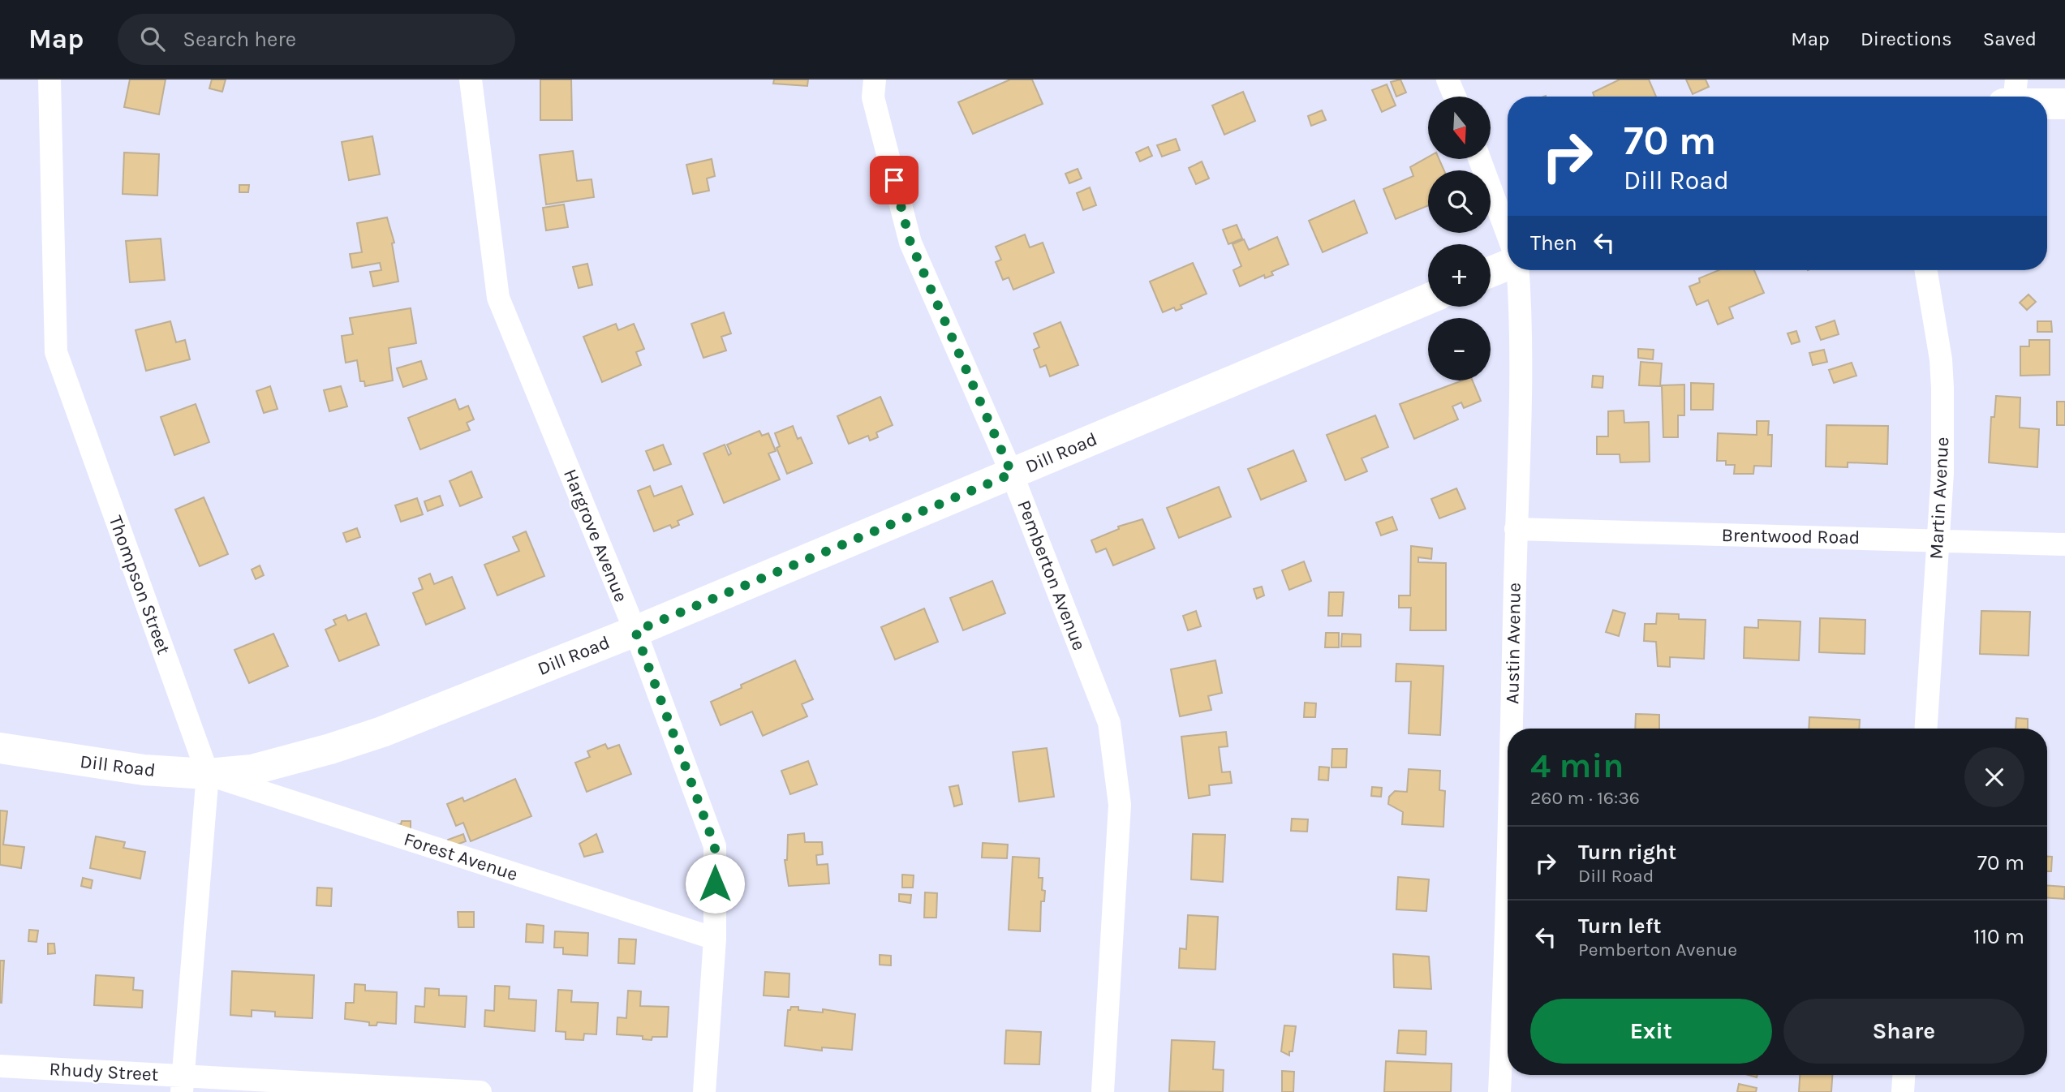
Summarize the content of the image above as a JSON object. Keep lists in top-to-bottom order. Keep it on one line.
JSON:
{"streets":{"street":["Dill Road","Martin Avenue","Hargrove Avenue","Brentwood Road","Pemberton Avenue","Thompson Street","Austin Avenue","Forest Avenue","Rhudy Street"]},"crossings":[["Dill Road","Hargrove Avenue"],["Dill Road","Pemberton Avenue"],["Dill Road","Thompson Street"],["Dill Road","Forest Avenue"],["Martin Avenue","Brentwood Road"],["Hargrove Avenue","Forest Avenue"],["Brentwood Road","Austin Avenue"],["Thompson Street","Forest Avenue"],["Thompson Street","Rhudy Street"]],"north":"bottom","page":{"header":"Map","search":"Search here","nav":["Map","Directions","Saved"],"map_buttons":["+","−"],"turn":["70 m","Dill Road"],"then":"Then","heading":["4 min","260 m · 16:36"],"list":[{"name":"Turn right","note":"Dill Road","value":"70 m"},{"name":"Turn left","note":"Pemberton Avenue","value":"110 m"}],"buttons":["Exit","Share"]}}
